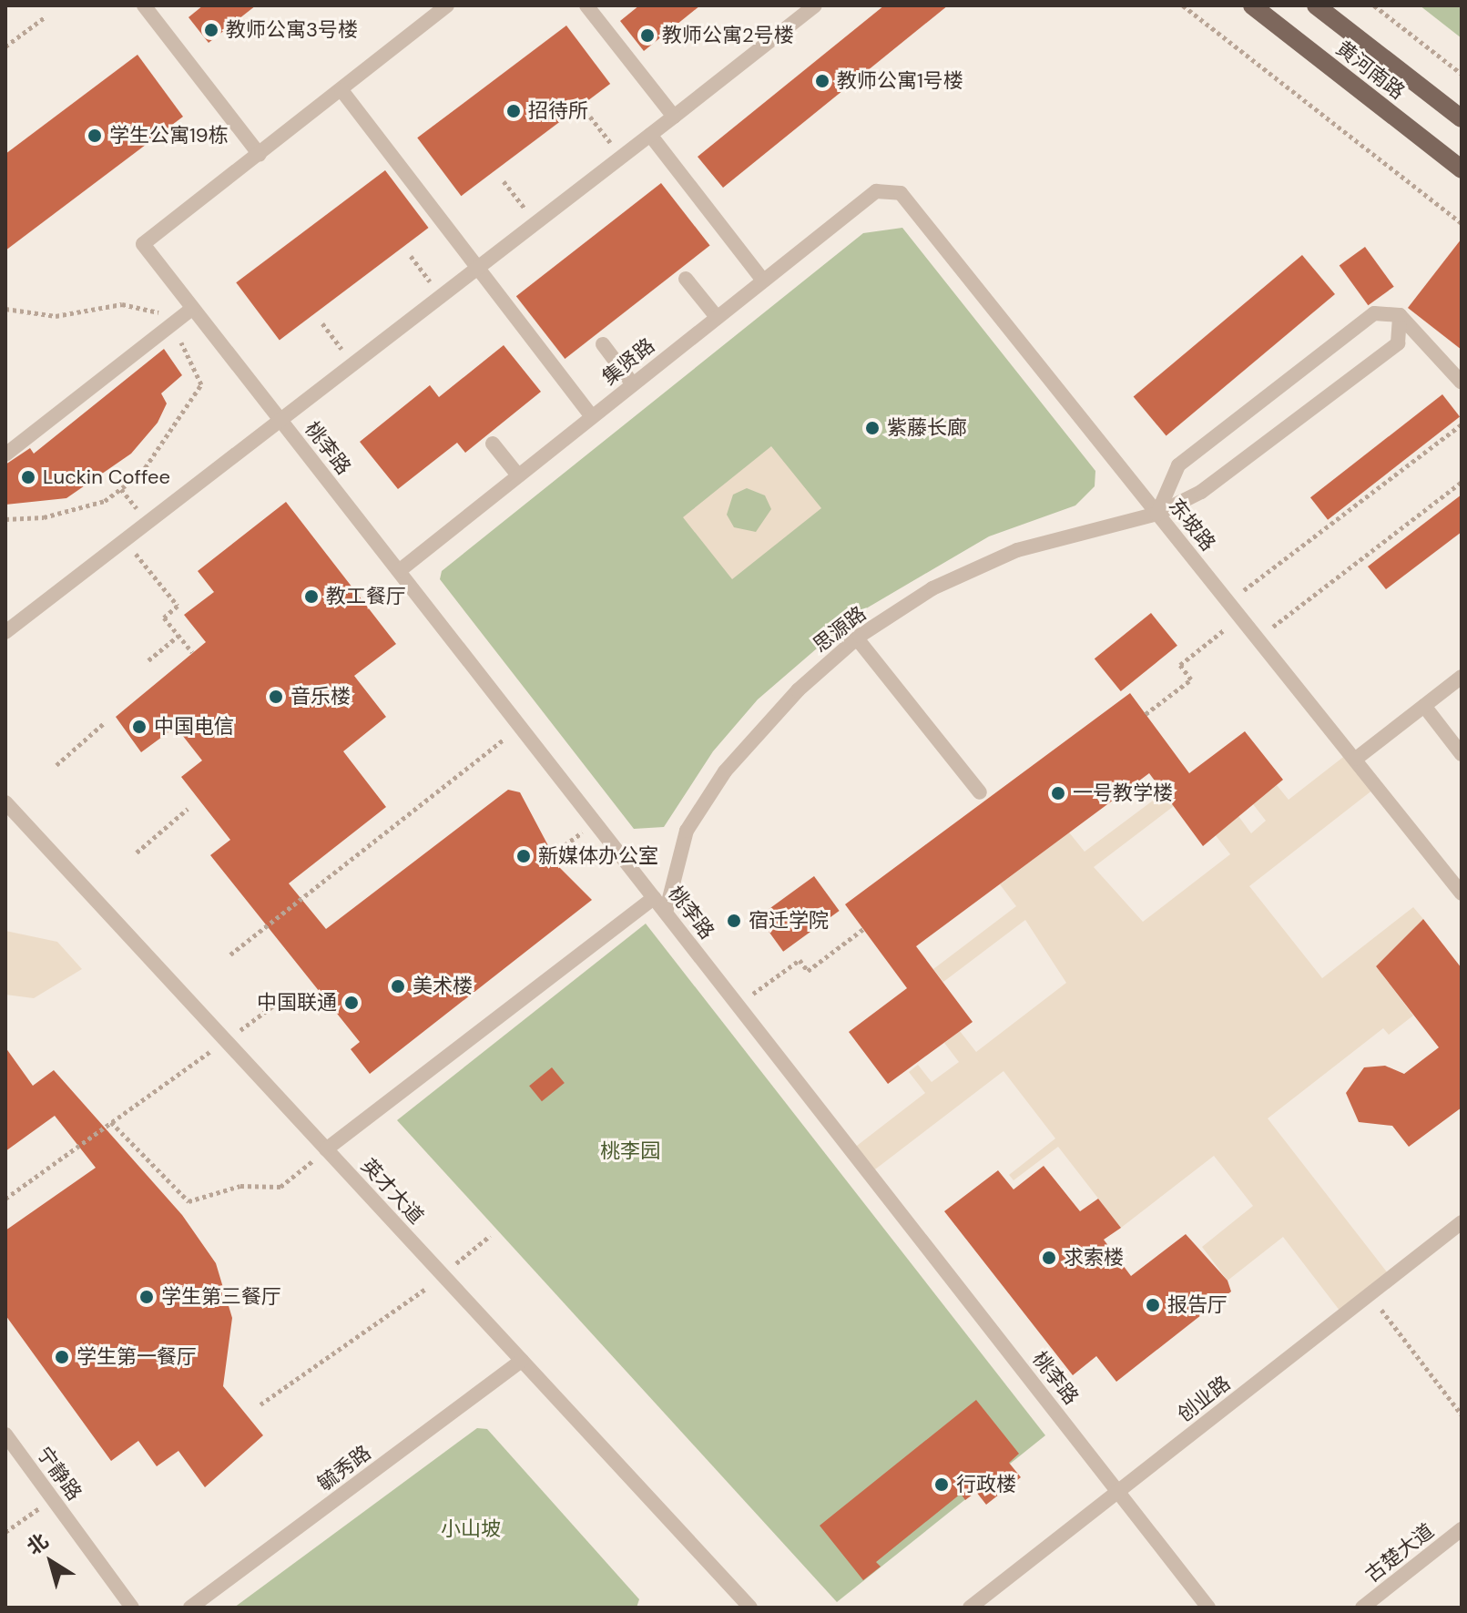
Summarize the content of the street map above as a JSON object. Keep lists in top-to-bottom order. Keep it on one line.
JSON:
{"streets":{"main road":["黄河南路"],"lane":["集贤路","桃李路","东坡路","思源路","英才大道","创业路","毓秀路","宁静路","古楚大道"]},"crossings":[["集贤路","桃李路"],["集贤路","东坡路"],["桃李路","思源路"],["桃李路","创业路"],["东坡路","思源路"],["英才大道","毓秀路"]],"parks":["桃李园","小山坡"],"places":["教师公寓3号楼","教师公寓2号楼","教师公寓1号楼","招待所","学生公寓19栋","紫藤长廊","Luckin Coffee","教工餐厅","音乐楼","中国电信","一号教学楼","新媒体办公室","宿迁学院","美术楼","中国联通","求索楼","学生第三餐厅","报告厅","学生第一餐厅","行政楼"],"north":"top left"}
